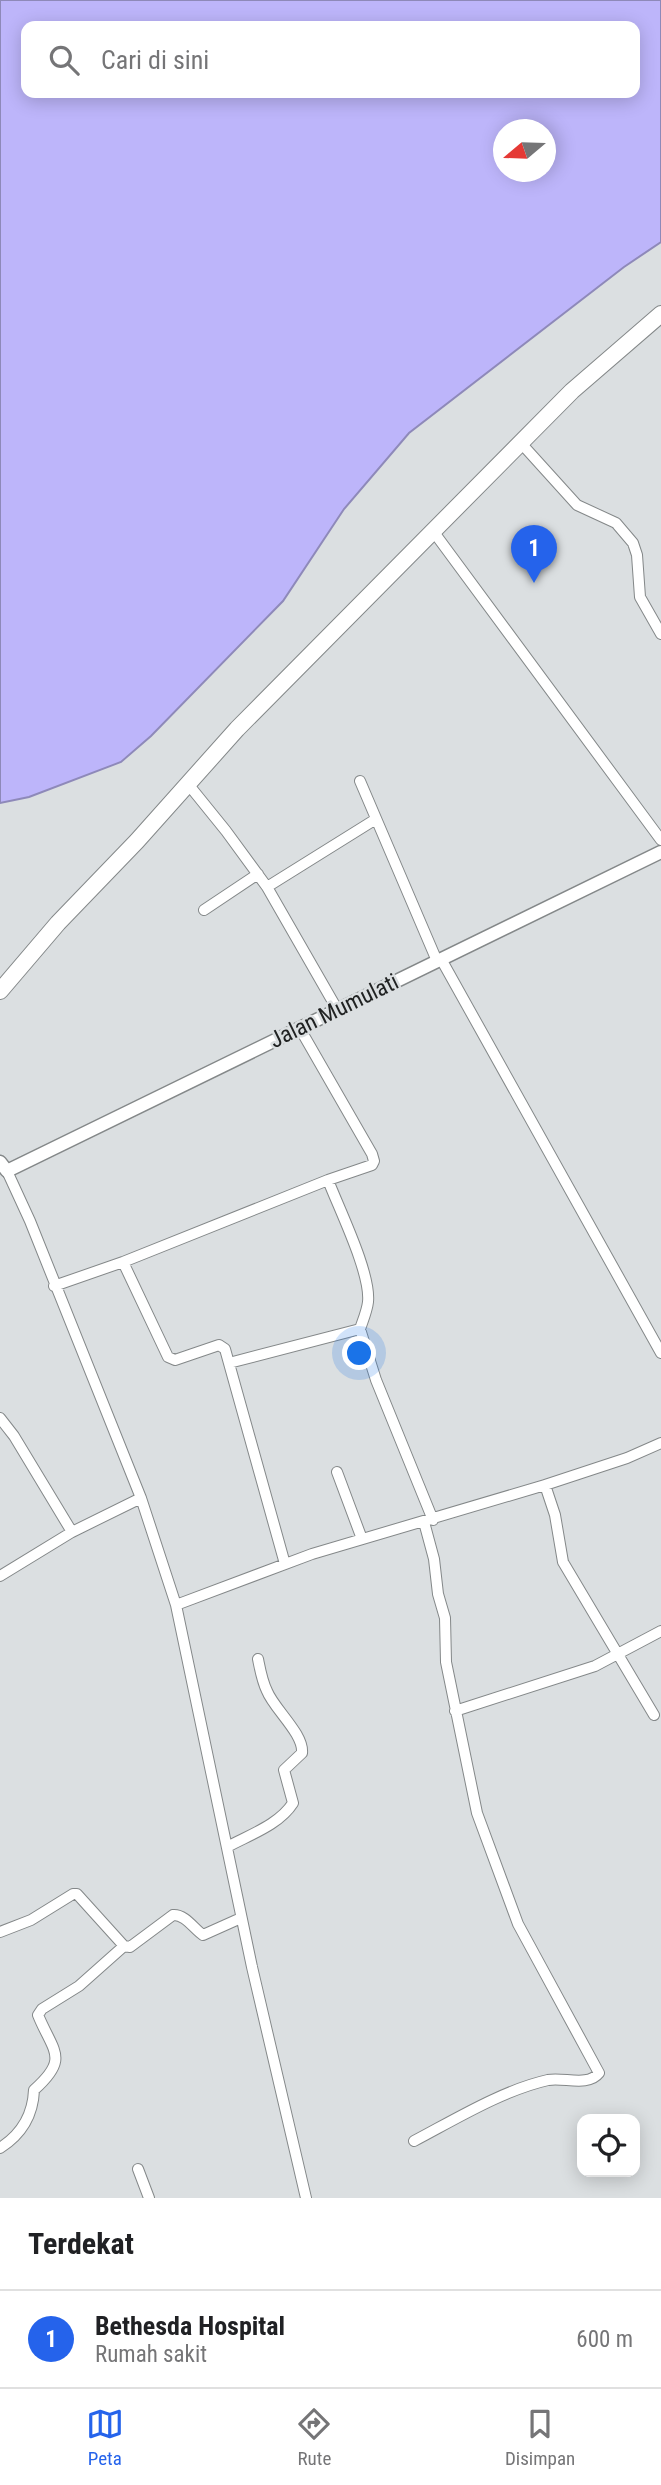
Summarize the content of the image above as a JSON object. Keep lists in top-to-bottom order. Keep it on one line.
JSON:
{"streets":{"street":["Jalan Mumulati"]},"north":"left","page":{"search":"Cari di sini","pins":"1","heading":"Terdekat","list":[{"mark":"1","name":"Bethesda Hospital","note":"Rumah sakit","value":"600 m"}],"nav":["Peta","Rute","Disimpan"]}}
